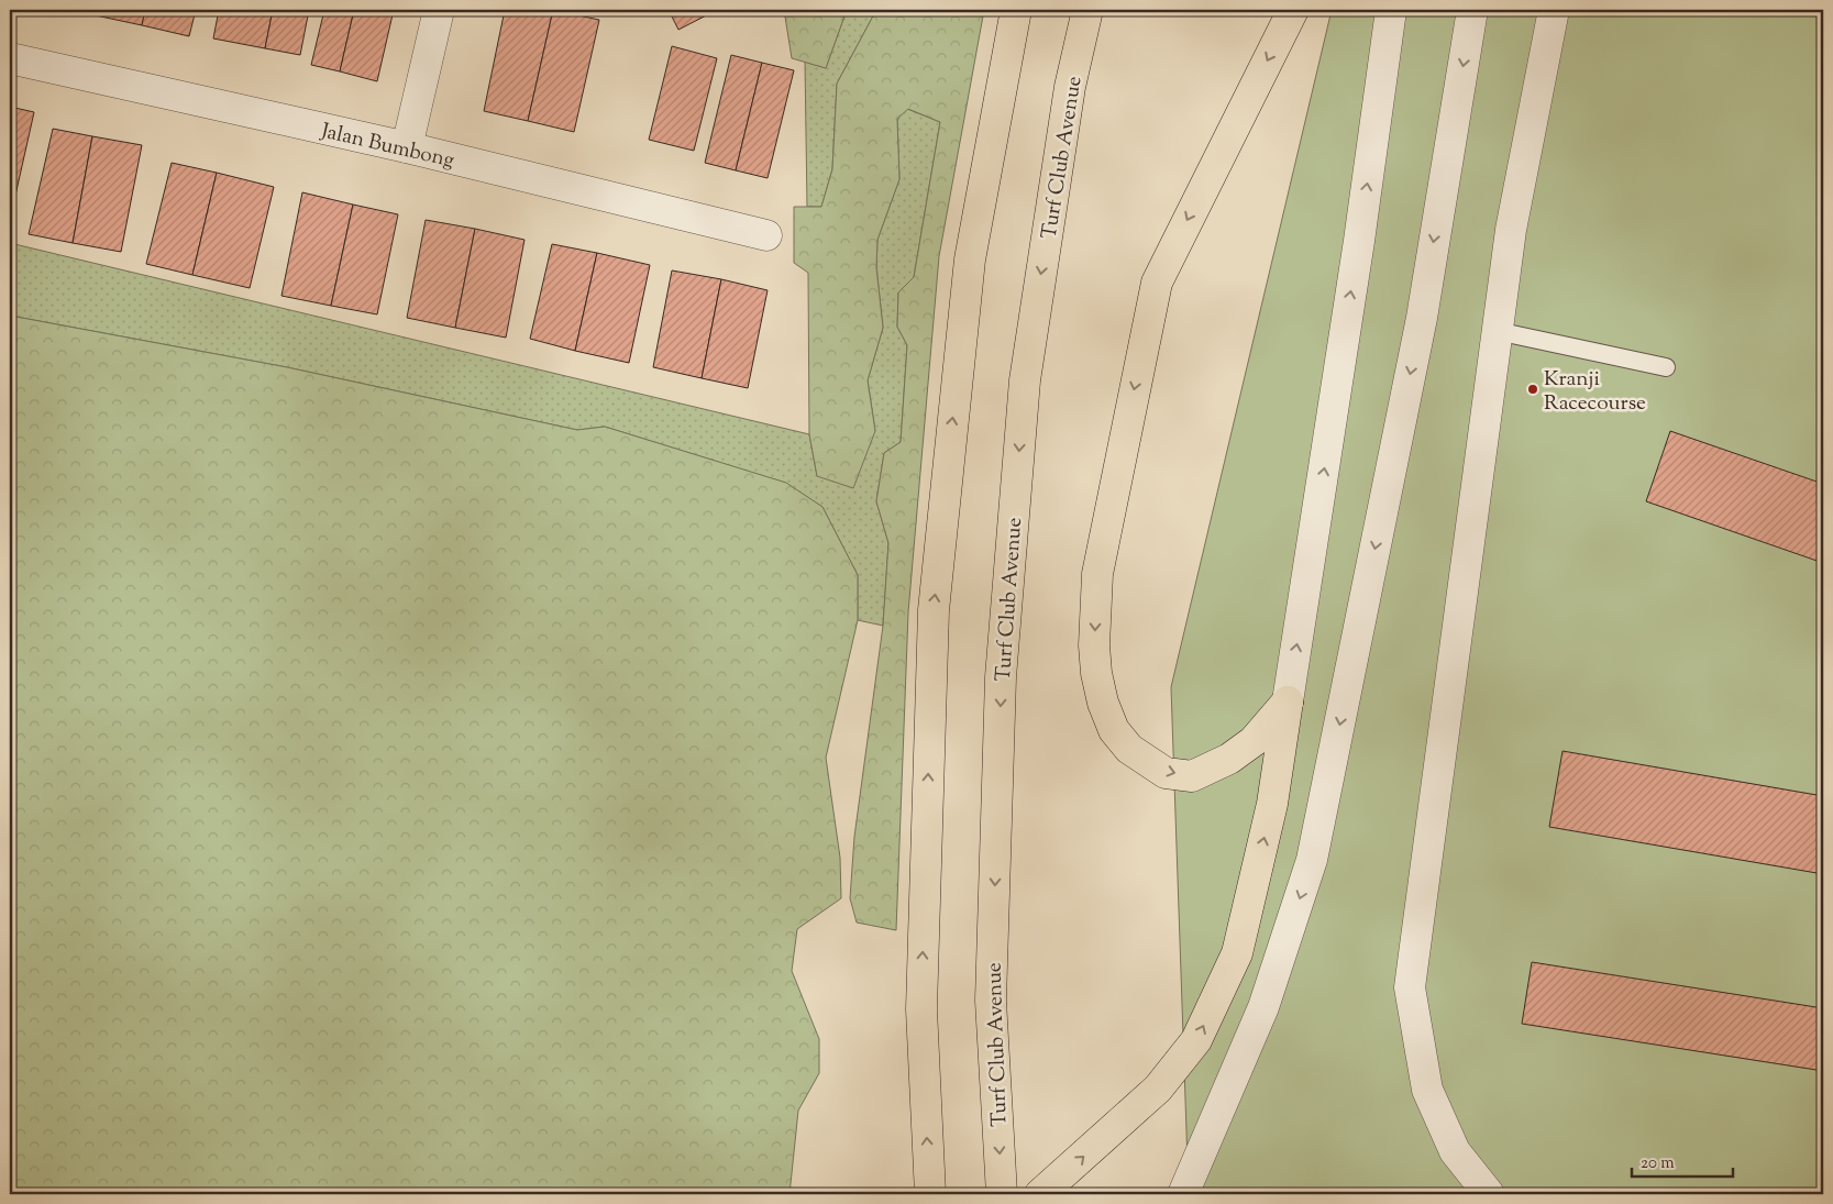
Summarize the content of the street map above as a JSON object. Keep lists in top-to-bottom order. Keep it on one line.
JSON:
{"streets":{"main road":["Turf Club Avenue"],"street":["Jalan Bumbong"]},"places":["Kranji Racecourse"],"scale_bar":"20 m"}
